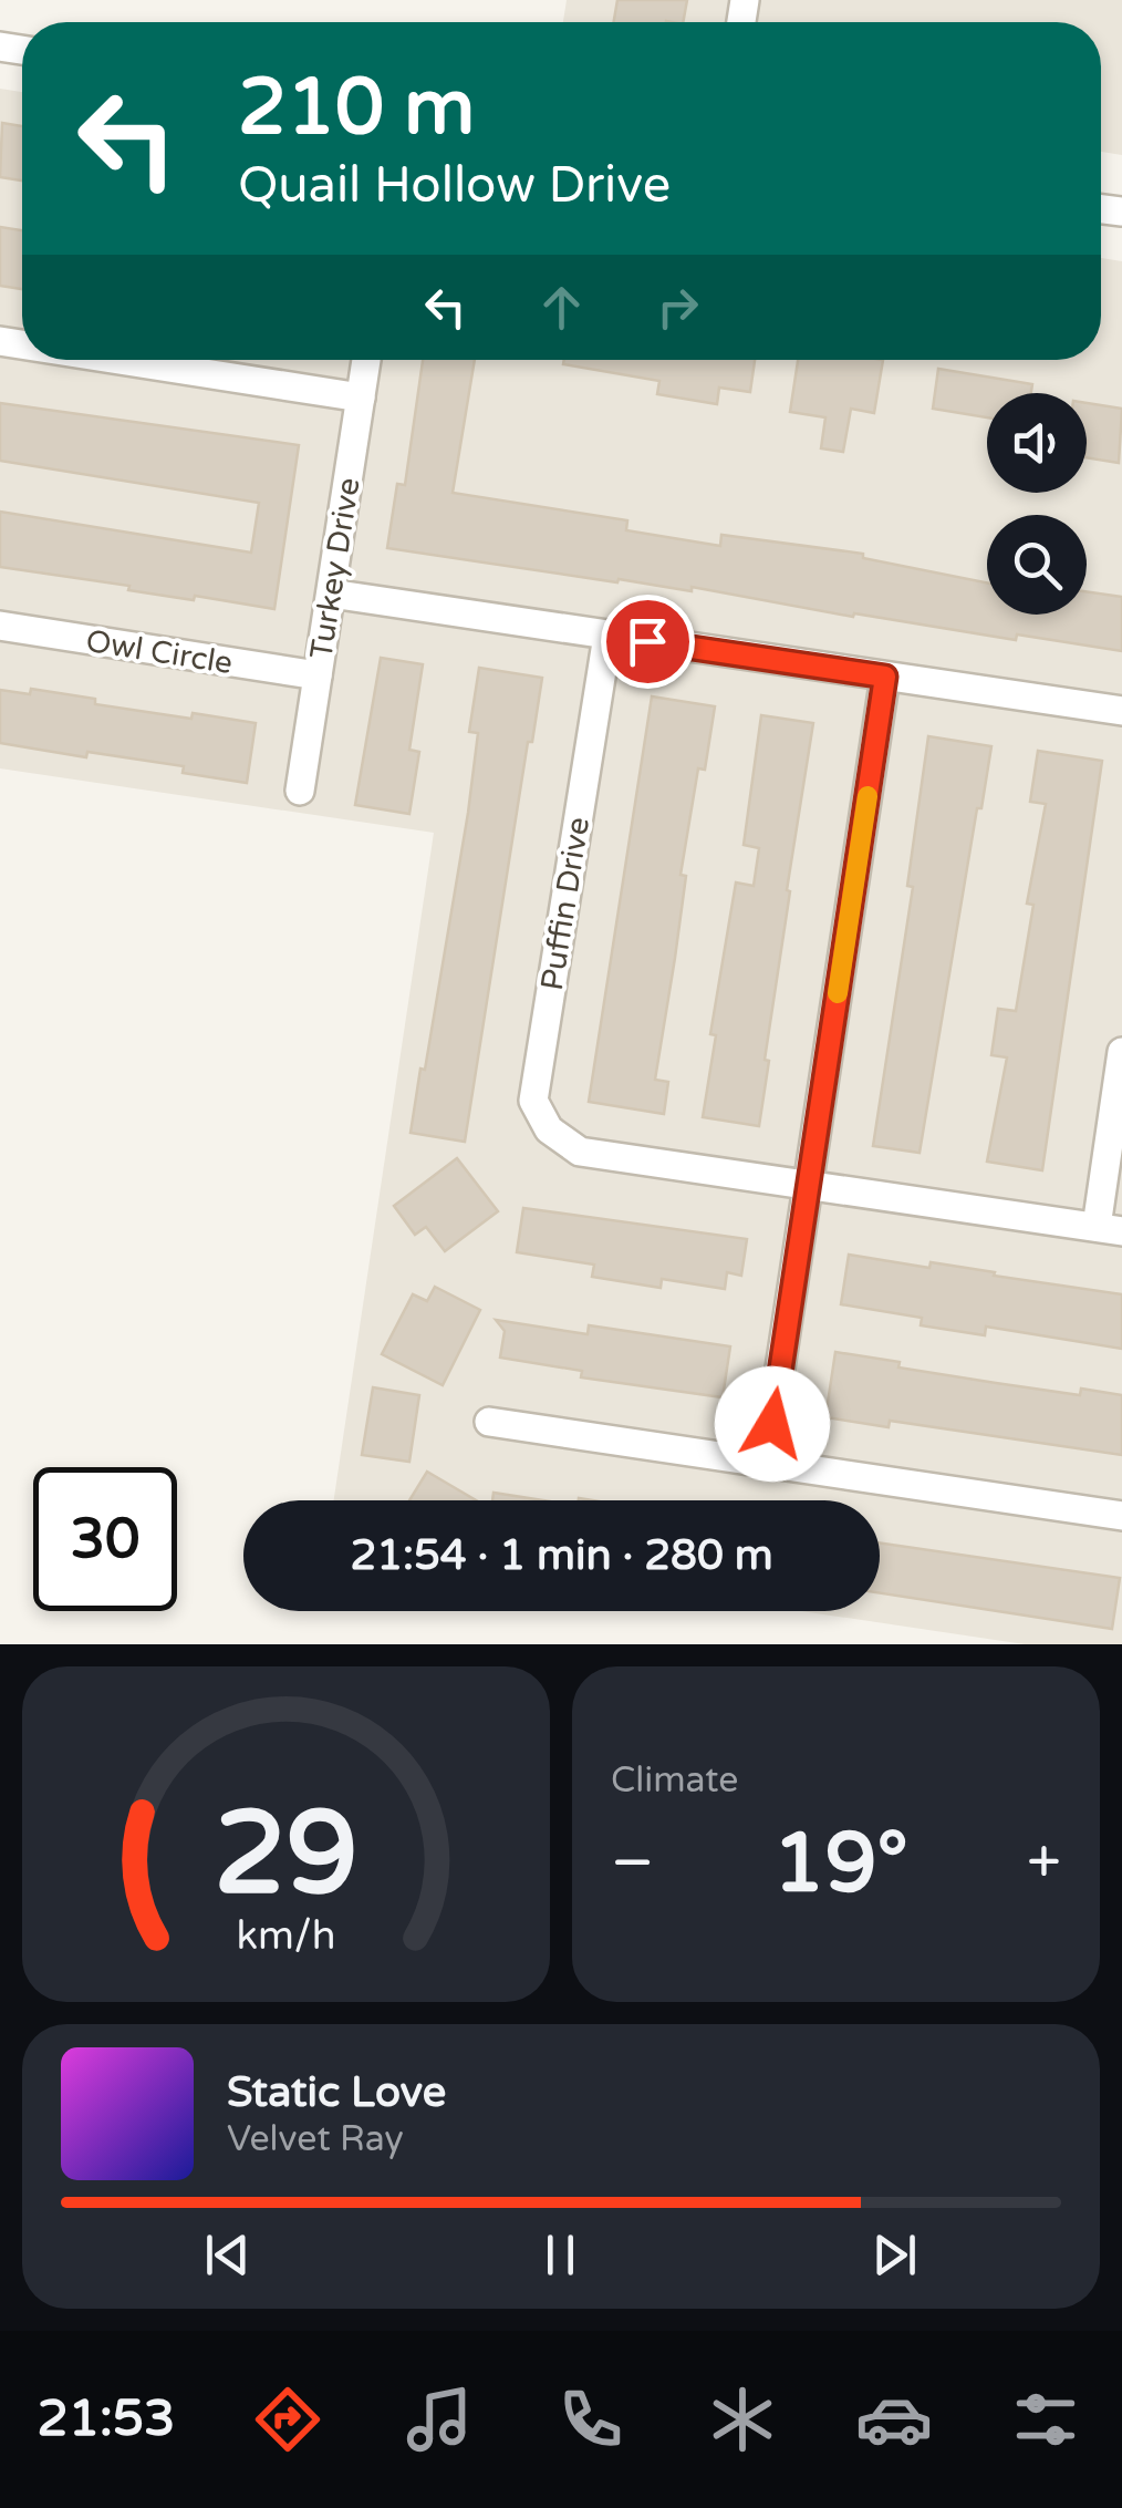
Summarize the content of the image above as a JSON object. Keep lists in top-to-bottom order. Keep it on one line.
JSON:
{"streets":{"street":["Turkey Drive","Owl Circle","Puffin Drive"]},"crossings":[["Turkey Drive","Owl Circle"]],"page":{"turn":["210 m","Quail Hollow Drive"],"limit":"30","trip":"21:54 · 1 min · 280 m","tile":"Climate","heat":["−","19°","+"],"song":["Static Love","Velvet Ray"],"tabs":"21:53","gauge":["29","km/h"]}}
